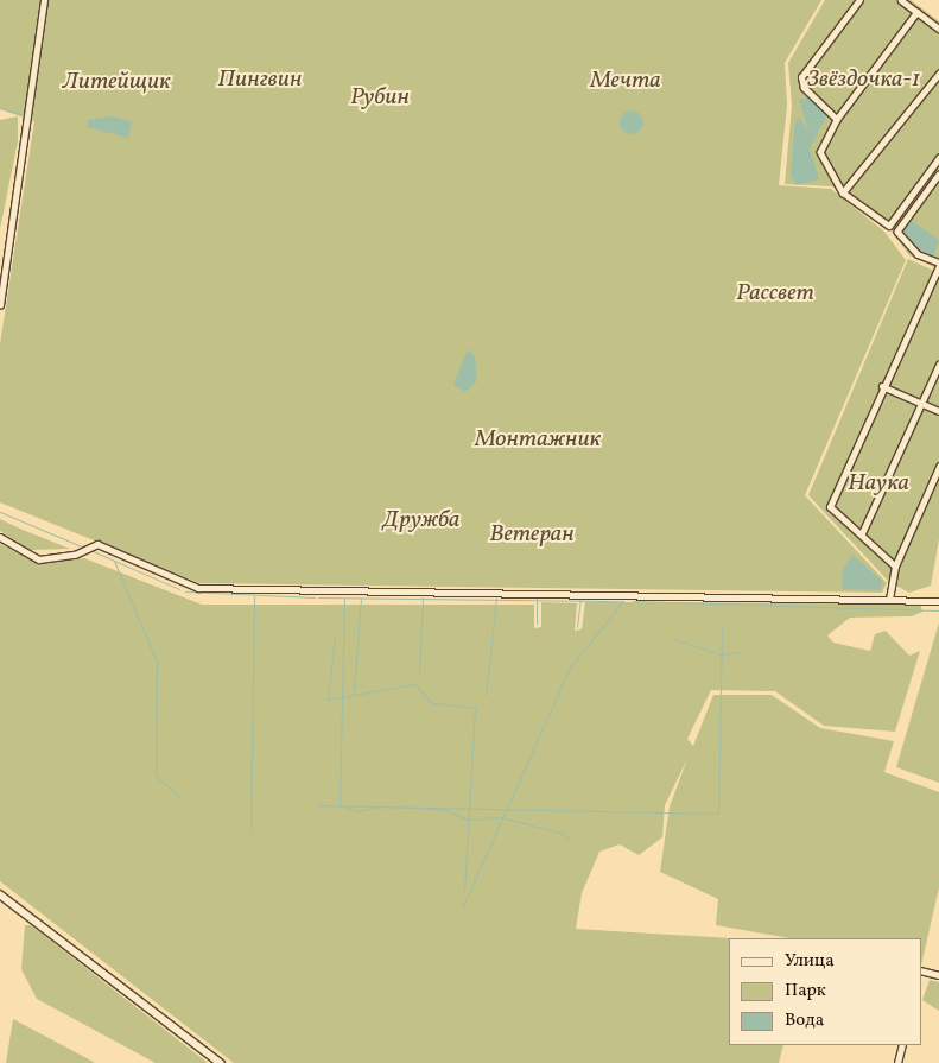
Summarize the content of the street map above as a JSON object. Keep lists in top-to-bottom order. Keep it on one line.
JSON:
{"parks":["Пингвин","Звёздочка-1","Мечта","Литейщик","Рубин","Рассвет","Монтажник","Наука","Дружба","Ветеран"],"legend":["Улица","Парк","Вода"]}
